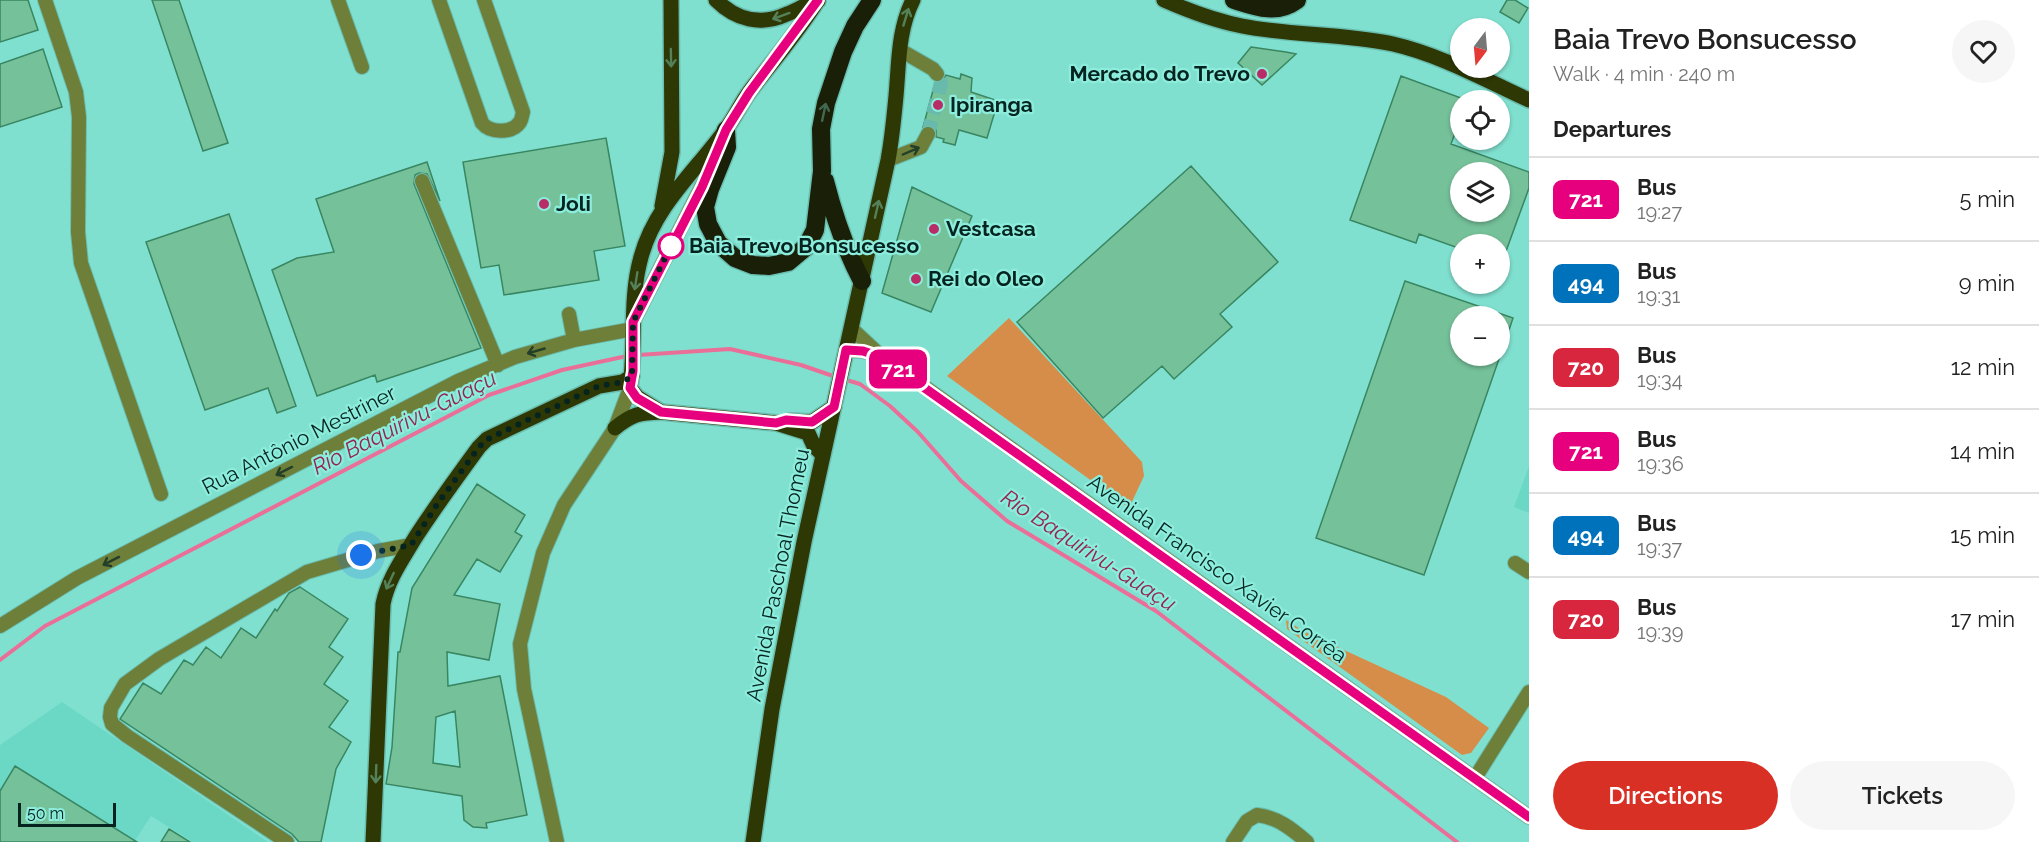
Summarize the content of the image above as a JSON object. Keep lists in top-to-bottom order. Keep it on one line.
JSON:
{"streets":{"main road":["Avenida Paschoal Thomeu"],"street":["Rua Antônio Mestriner","Avenida Francisco Xavier Corrêa"]},"crossings":[["Avenida Francisco Xavier Corrêa","Avenida Paschoal Thomeu"]],"one_way":["Rua Antônio Mestriner"],"water":["Rio Baquirivu-Guaçu"],"places":["Mercado do Trevo","Ipiranga","Joli","Vestcasa","Baia Trevo Bonsucesso","Rei do Oleo"],"lines":["bus line 721"],"scale_bar":"50 m","north":"bottom","page":{"on_map":"721","heading":[["Baia Trevo Bonsucesso","Walk · 4 min · 240 m"],"Departures"],"map_buttons":["+","−"],"list":[{"mark":"721","name":"Bus","note":"19:27","value":"5 min"},{"mark":"494","name":"Bus","note":"19:31","value":"9 min"},{"mark":"720","name":"Bus","note":"19:34","value":"12 min"},{"mark":"721","name":"Bus","note":"19:36","value":"14 min"},{"mark":"494","name":"Bus","note":"19:37","value":"15 min"},{"mark":"720","name":"Bus","note":"19:39","value":"17 min"}],"buttons":["Directions","Tickets"],"scale":"50 m"}}
